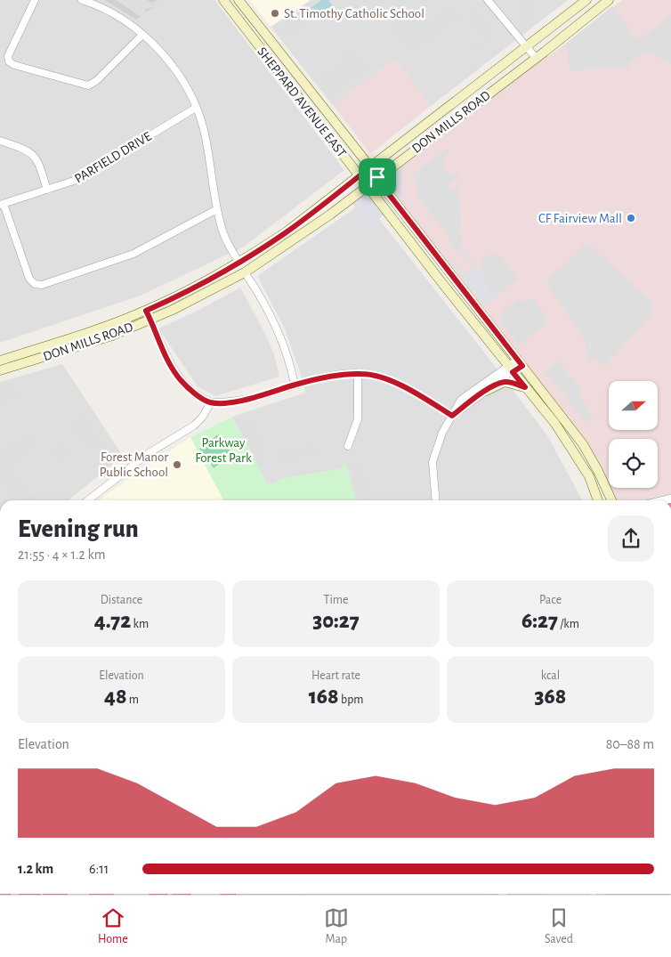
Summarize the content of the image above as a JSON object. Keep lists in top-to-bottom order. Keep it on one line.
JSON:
{"streets":{"main road":["SHEPPARD AVENUE EAST","DON MILLS ROAD"],"street":["PARFIELD DRIVE"]},"crossings":[["SHEPPARD AVENUE EAST","DON MILLS ROAD"]],"parks":["Parkway Forest Park"],"places":["St. Timothy Catholic School","CF Fairview Mall","Forest Manor Public School"],"north":"right","page":{"heading":["Evening run","21:55 · 4 × 1.2 km"],"stats":[["Distance","4.72 km"],["Time","30:27"],["Pace","6:27 /km"],["Elevation","48 m"],["Heart rate","168 bpm"],["kcal","368"]],"chart":["Elevation","80–88 m"],"list":[{"name":"1.2 km","note":"6:11"}],"tabs":["Home","Map","Saved"]}}
